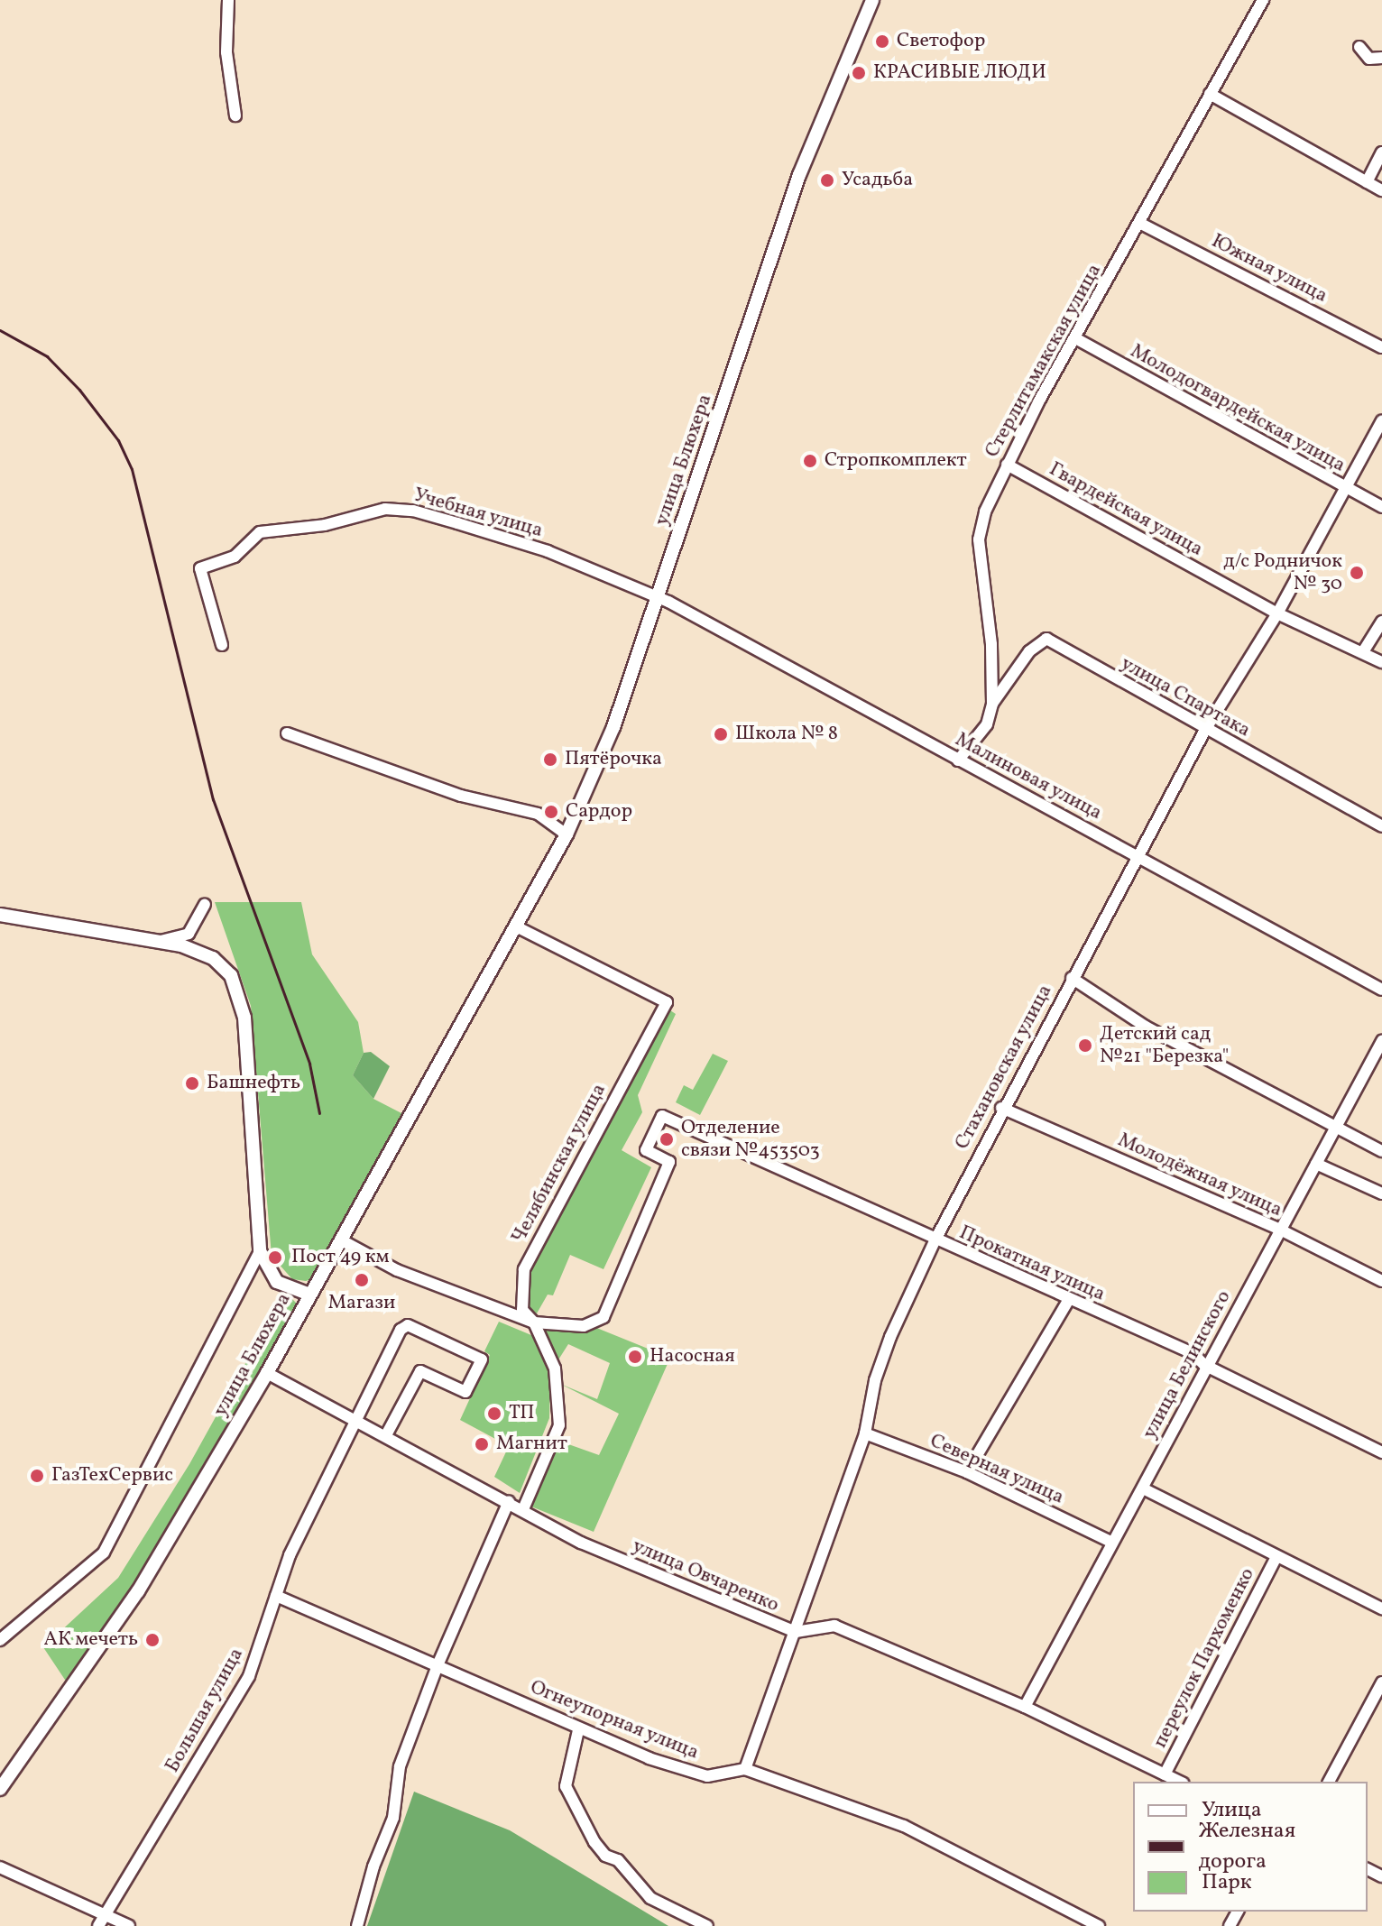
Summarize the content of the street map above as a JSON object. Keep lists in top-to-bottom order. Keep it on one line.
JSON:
{"streets":{"main road":["улица Блюхера"],"street":["Южная улица","Стерлитамакская улица","Молодогвардейская улица","Гвардейская улица","Учебная улица","улица Спартака","Малиновая улица","Стахановская улица","Челябинская улица","Молодёжная улица","Прокатная улица","улица Белинского","Северная улица","улица Овчаренко","переулок Пархоменко","Большая улица","Огнеупорная улица"]},"crossings":[["Южная улица","Стерлитамакская улица"],["Стерлитамакская улица","Молодогвардейская улица"],["Стерлитамакская улица","Гвардейская улица"],["Стерлитамакская улица","улица Спартака"],["Стерлитамакская улица","Малиновая улица"],["Молодогвардейская улица","Стахановская улица"],["улица Блюхера","Учебная улица"],["улица Блюхера","Малиновая улица"],["улица Блюхера","Челябинская улица"],["улица Блюхера","улица Овчаренко"],["Гвардейская улица","Стахановская улица"],["Учебная улица","Малиновая улица"],["улица Спартака","Стахановская улица"],["Малиновая улица","Стахановская улица"],["Стахановская улица","Молодёжная улица"],["Стахановская улица","Прокатная улица"],["Стахановская улица","Северная улица"],["Стахановская улица","улица Овчаренко"],["Стахановская улица","Огнеупорная улица"],["Челябинская улица","Прокатная улица"],["Челябинская улица","улица Овчаренко"],["Молодёжная улица","улица Белинского"],["Прокатная улица","улица Белинского"],["улица Белинского","Северная улица"],["улица Белинского","улица Овчаренко"],["улица Овчаренко","переулок Пархоменко"],["улица Овчаренко","Большая улица"],["Большая улица","Огнеупорная улица"]],"places":["Светофор","КРАСИВЫЕ ЛЮДИ","Усадьба","Стропкомплект","д/с Родничок № 30","Школа № 8","Пятёрочка","Сардор","Детский сад №21 \"Березка\"","Башнефть","Отделение связи №453503","Пост 49 км","Магази","Насосная","ТП","Магнит","ГазТехСервис","АК мечеть"],"legend":["Улица","Железная дорога","Парк"]}
